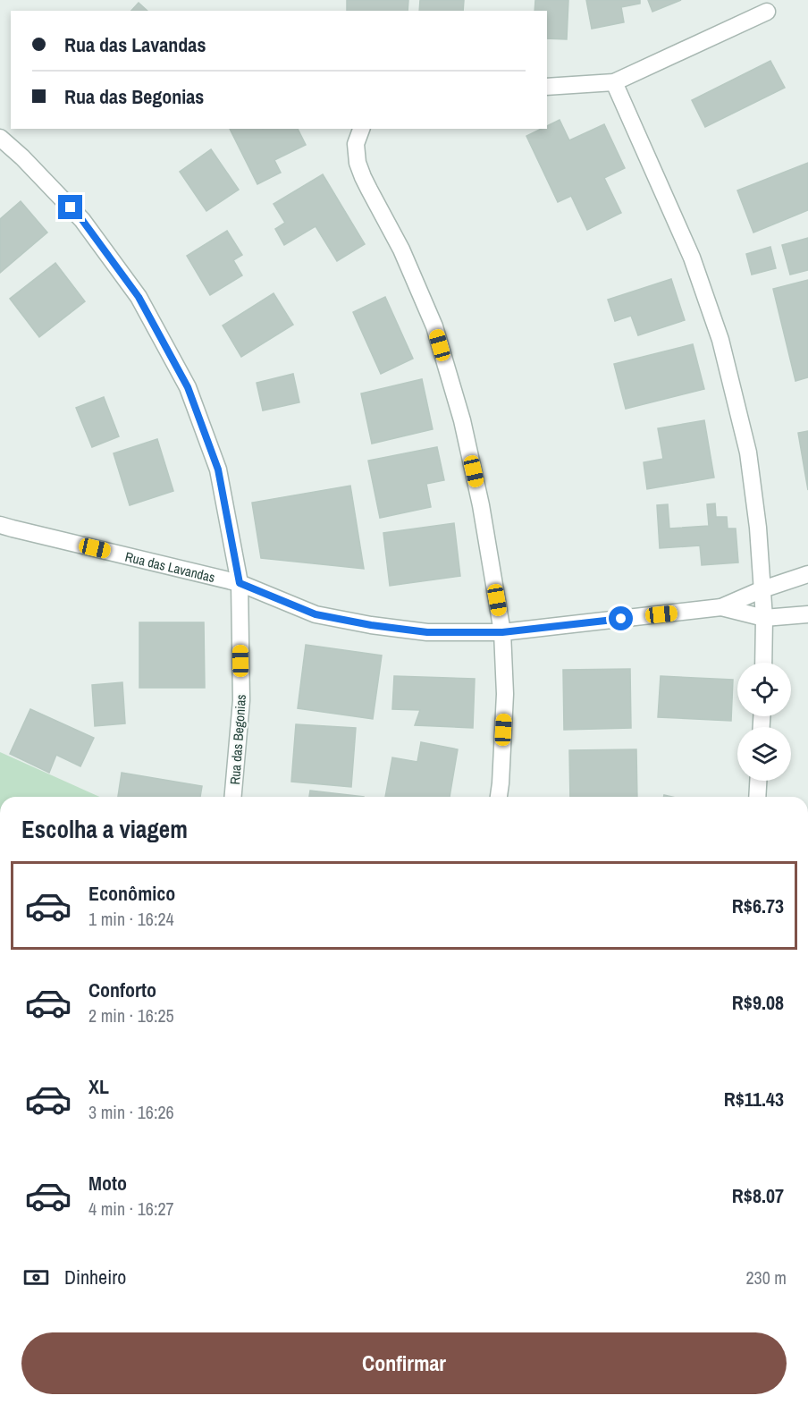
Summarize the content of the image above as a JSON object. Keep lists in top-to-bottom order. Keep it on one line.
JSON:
{"streets":{"street":["Rua das Lavandas","Rua das Begonias"]},"crossings":[["Rua das Lavandas","Rua das Begonias"]],"page":{"banner":["Rua das Lavandas","Rua das Begonias"],"heading":"Escolha a viagem","list":[{"name":"Econômico","note":"1 min · 16:24","value":"R$6.73"},{"name":"Conforto","note":"2 min · 16:25","value":"R$9.08"},{"name":"XL","note":"3 min · 16:26","value":"R$11.43"},{"name":"Moto","note":"4 min · 16:27","value":"R$8.07"}],"pay":["Dinheiro","230 m"],"buttons":"Confirmar"}}
